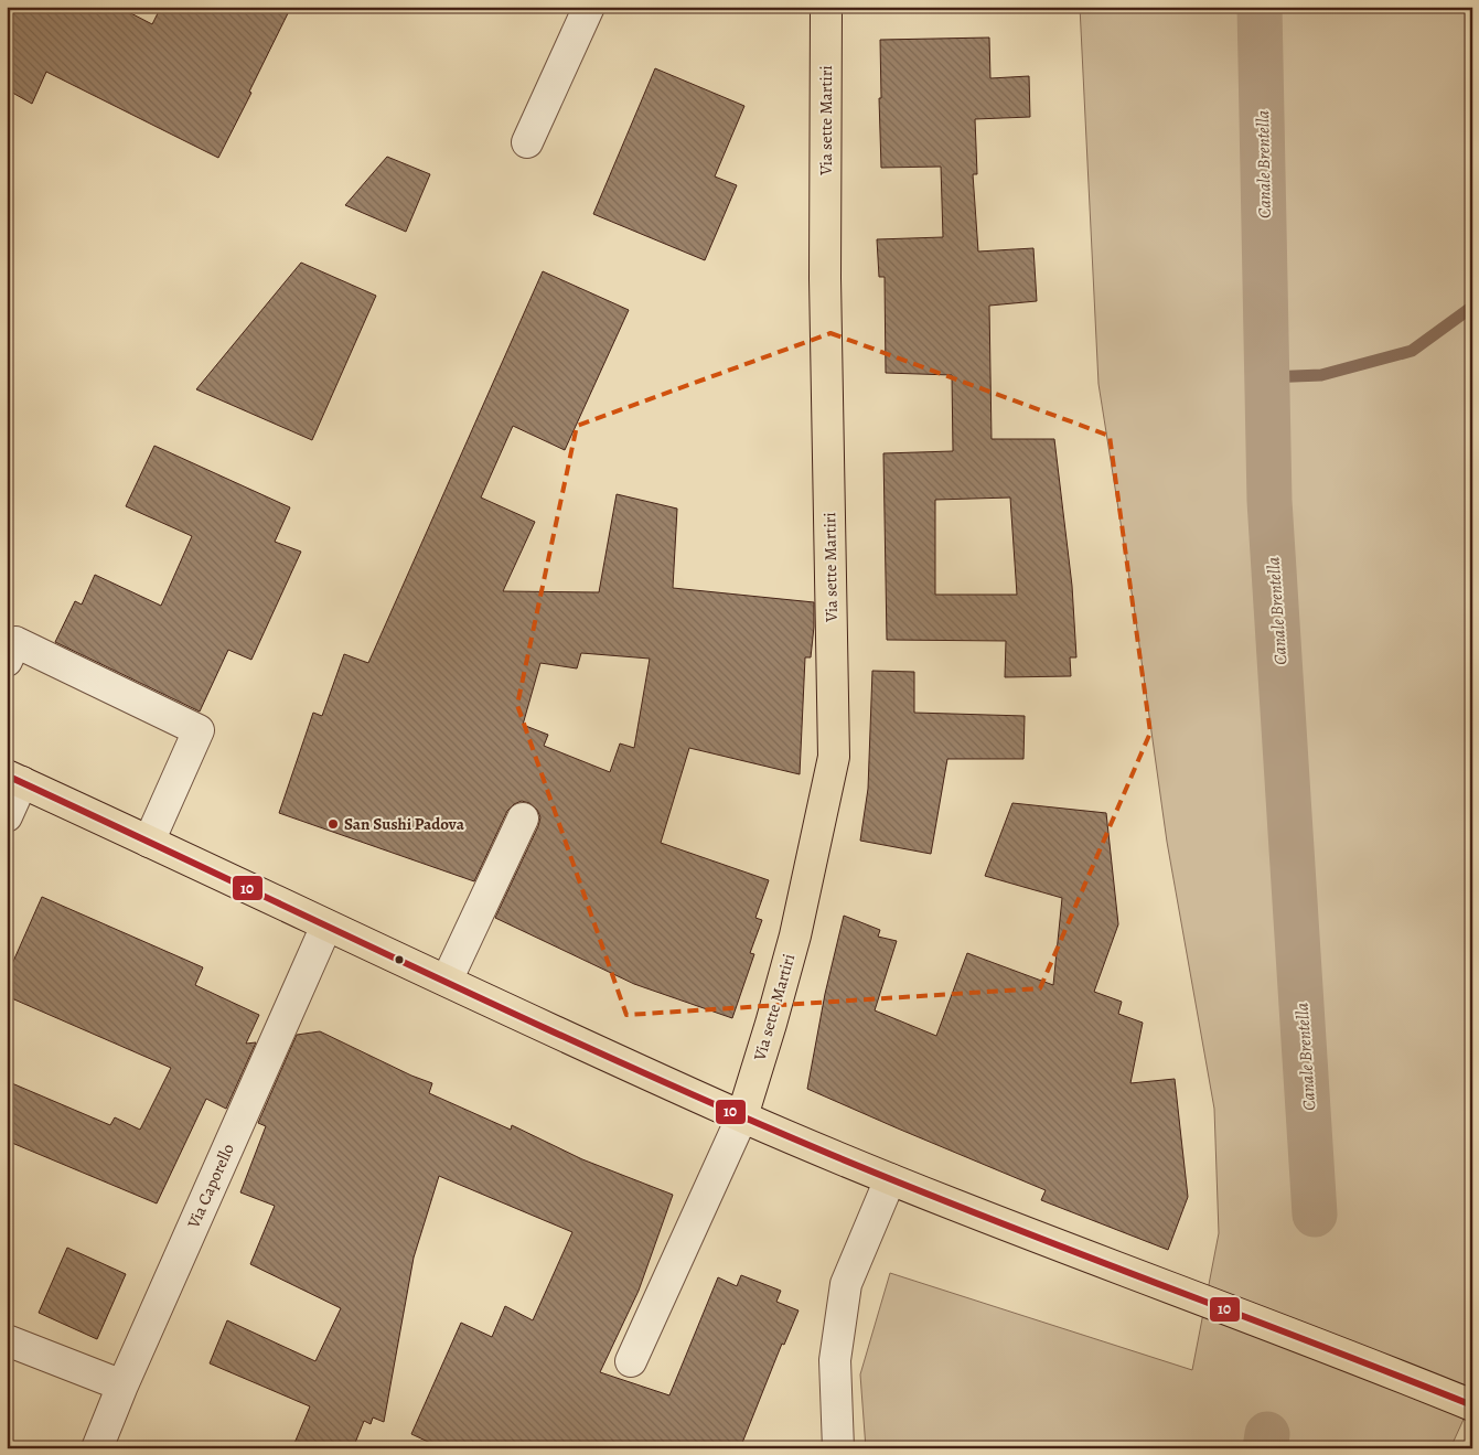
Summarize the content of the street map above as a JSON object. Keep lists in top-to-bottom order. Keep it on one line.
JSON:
{"streets":{"main road":["Via sette Martiri"],"street":["Via Caporello"]},"water":["Canale Brentella"],"places":["San Sushi Padova"],"lines":["transit line 10"]}
